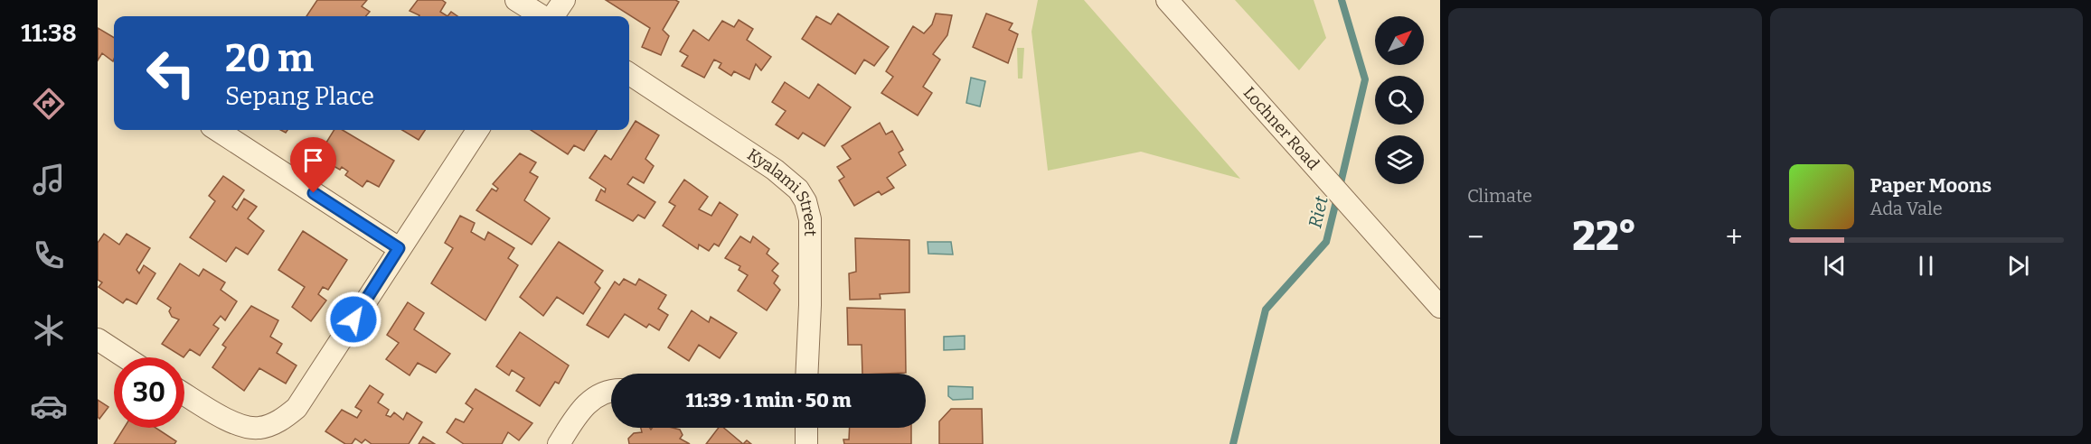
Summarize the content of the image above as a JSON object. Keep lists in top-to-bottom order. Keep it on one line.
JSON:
{"streets":{"street":["Lochner Road","Kyalami Street"]},"water":["Riet"],"north":"top right","page":{"tabs":"11:38","tile":"Climate","turn":["20 m","Sepang Place"],"song":["Paper Moons","Ada Vale"],"heat":["−","22°","+"],"limit":"30","trip":"11:39 · 1 min · 50 m"}}
